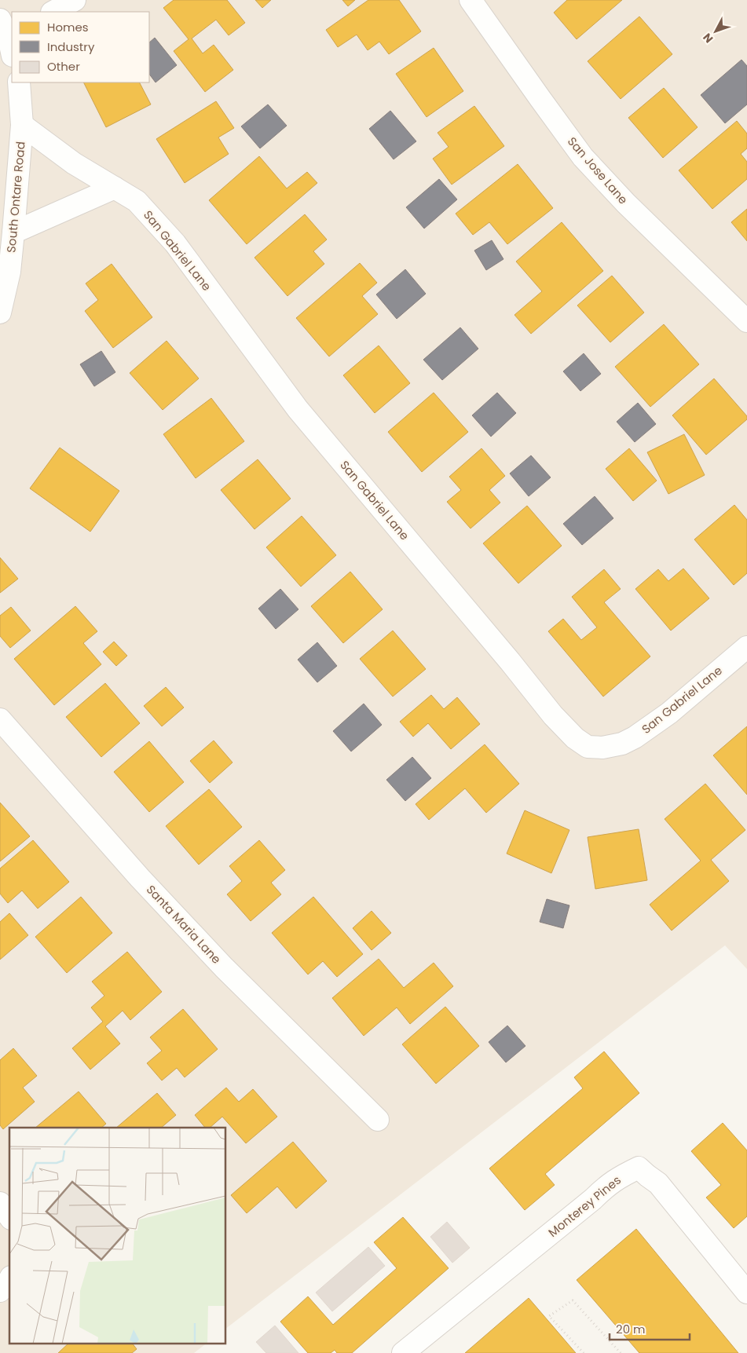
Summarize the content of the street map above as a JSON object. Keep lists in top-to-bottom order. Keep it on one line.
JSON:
{"streets":{"street":["San Jose Lane","South Ontare Road","San Gabriel Lane","Santa Maria Lane","Monterey Pines"]},"crossings":[["South Ontare Road","San Gabriel Lane"]],"legend":["Homes","Industry","Other"],"scale_bar":"20 m","north":"bottom left"}
